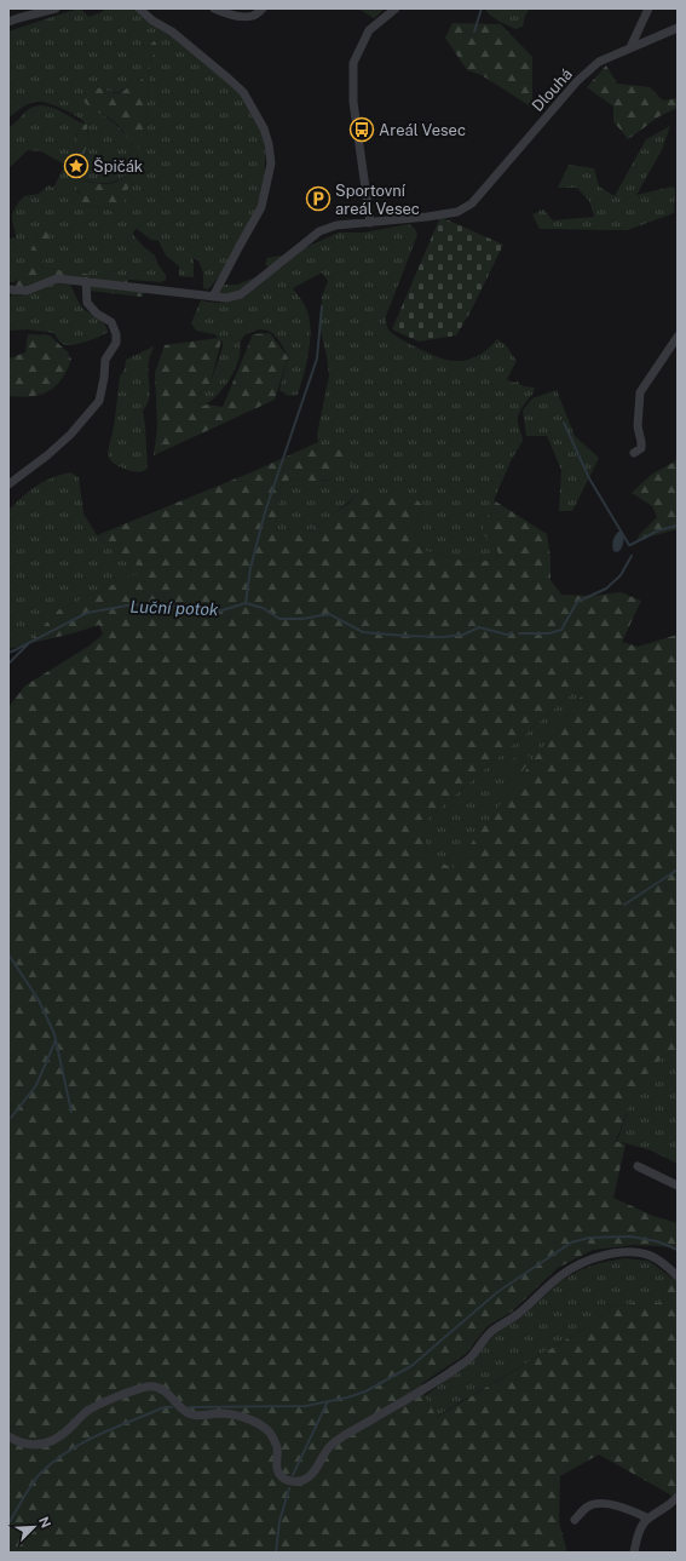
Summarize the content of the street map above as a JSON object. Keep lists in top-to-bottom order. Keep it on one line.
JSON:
{"streets":{"street":["Dlouhá"]},"water":["Luční potok"],"places":{"bus stop":["Areál Vesec"],"place":["Špičák"],"parking":["Sportovní areál Vesec"]},"north":"top right"}
